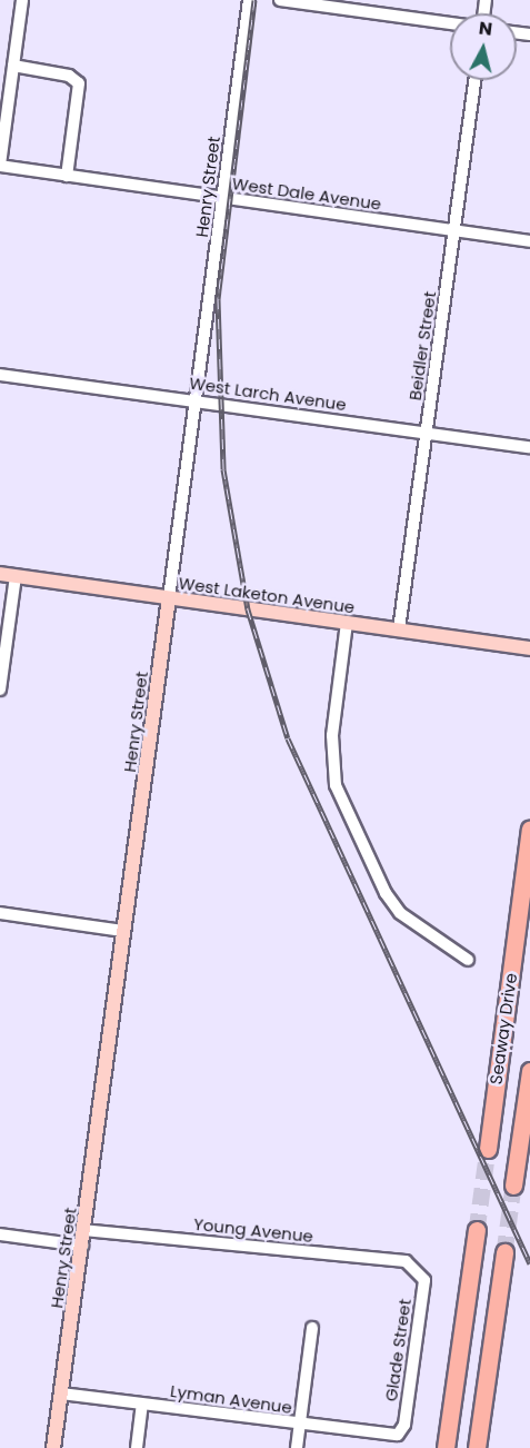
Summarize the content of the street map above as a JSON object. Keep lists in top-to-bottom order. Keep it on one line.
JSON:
{"streets":{"highway":["Seaway Drive"],"main road":["Henry Street","West Laketon Avenue"],"street":["West Dale Avenue","Beidler Street","West Larch Avenue","Young Avenue","Glade Street","Lyman Avenue"]},"crossings":[["Henry Street","West Dale Avenue"],["Henry Street","West Larch Avenue"],["Henry Street","West Laketon Avenue"],["Henry Street","Young Avenue"],["Henry Street","Lyman Avenue"],["West Dale Avenue","Beidler Street"],["Beidler Street","West Larch Avenue"],["Beidler Street","West Laketon Avenue"],["Young Avenue","Glade Street"],["Glade Street","Lyman Avenue"]],"north":"top"}
